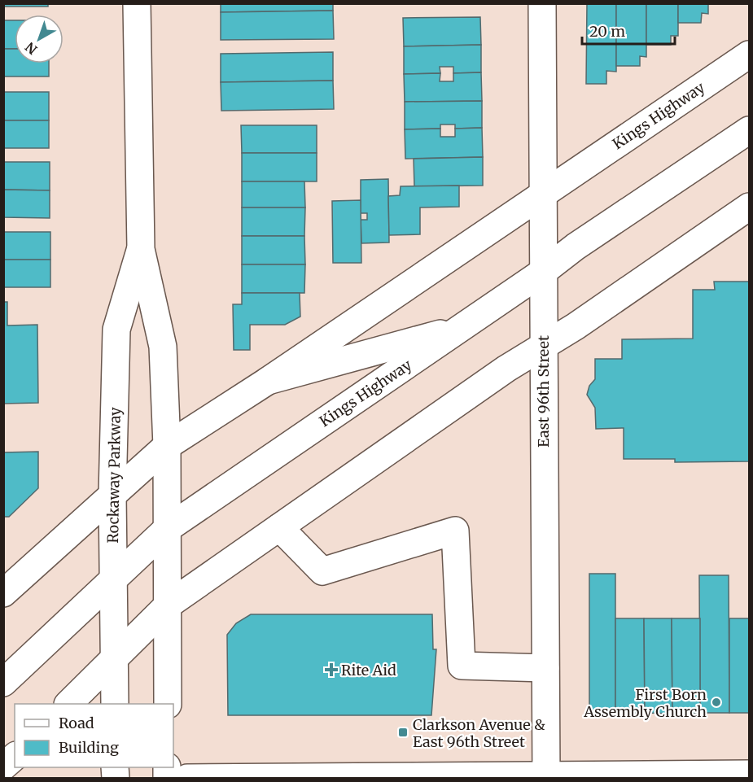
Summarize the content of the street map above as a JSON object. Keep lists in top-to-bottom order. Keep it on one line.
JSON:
{"streets":{"street":["Kings Highway","East 96th Street","Rockaway Parkway"]},"crossings":[["Kings Highway","East 96th Street"],["Kings Highway","Rockaway Parkway"]],"places":{"health":["Rite Aid"],"other":["First Born Assembly Church"],"transit":["Clarkson Avenue & East 96th Street"]},"legend":["Road","Building"],"scale_bar":"20 m","north":"bottom left"}
